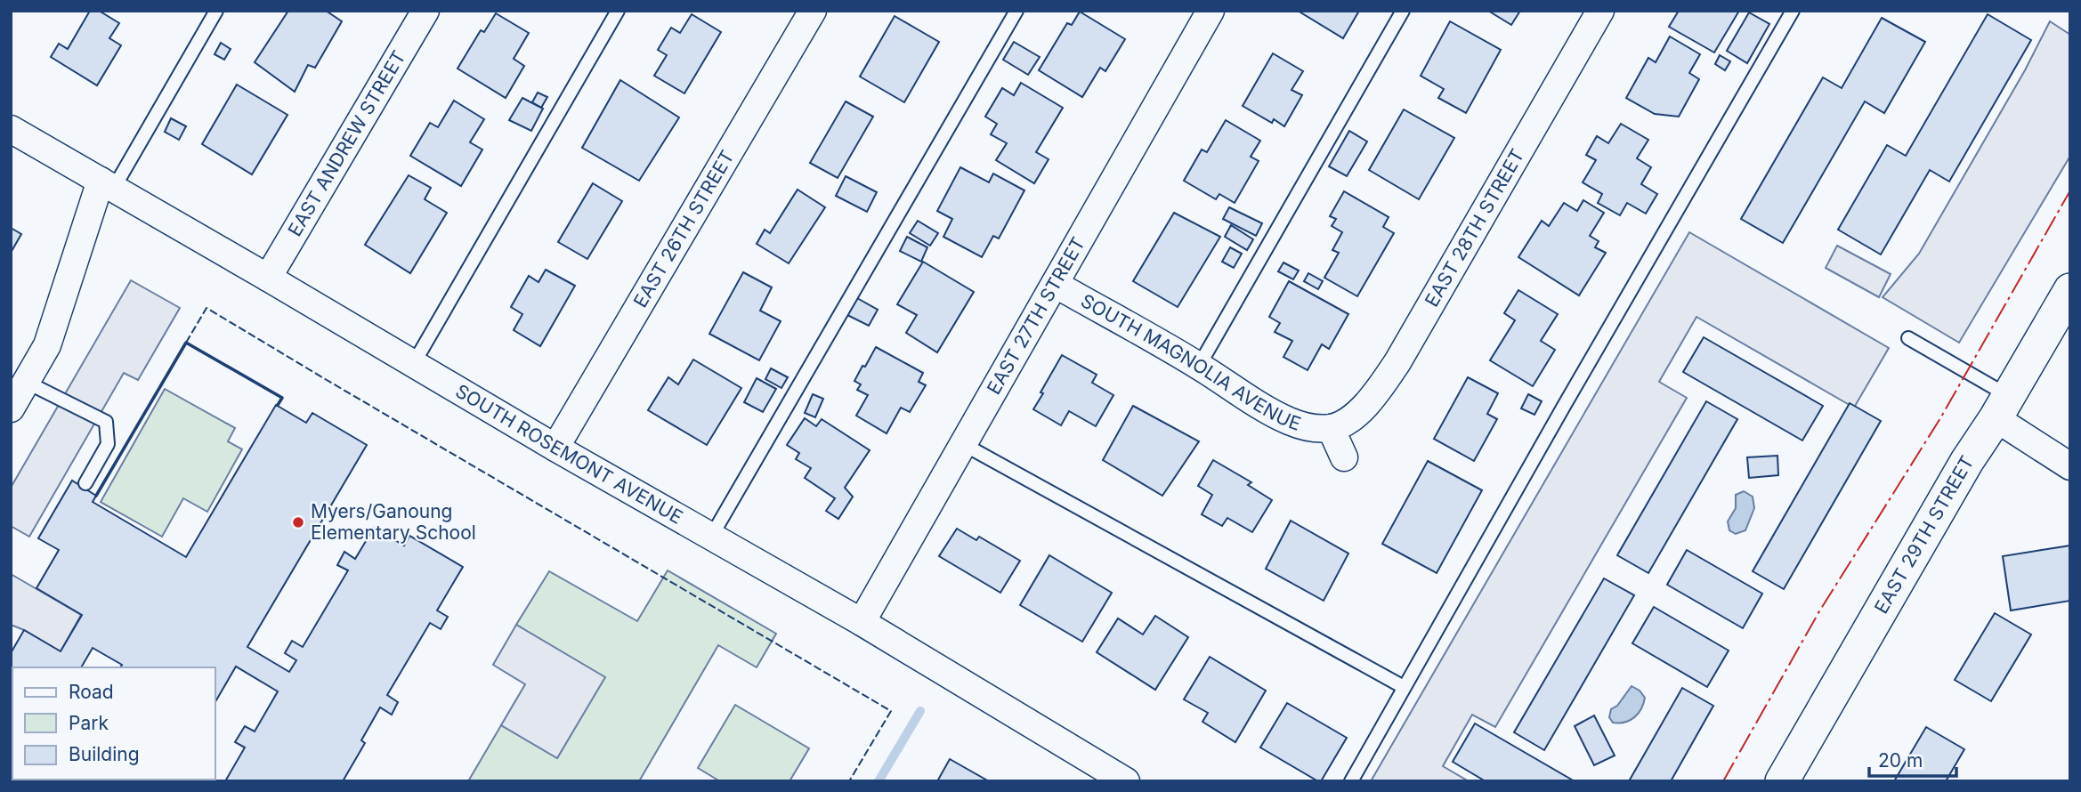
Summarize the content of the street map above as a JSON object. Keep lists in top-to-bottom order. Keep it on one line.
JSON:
{"streets":{"street":["EAST ANDREW STREET","EAST 28TH STREET","EAST 26TH STREET","EAST 27TH STREET","SOUTH MAGNOLIA AVENUE","SOUTH ROSEMONT AVENUE","EAST 29TH STREET"]},"crossings":[["EAST ANDREW STREET","SOUTH ROSEMONT AVENUE"],["EAST 28TH STREET","SOUTH MAGNOLIA AVENUE"],["EAST 26TH STREET","SOUTH ROSEMONT AVENUE"],["EAST 27TH STREET","SOUTH MAGNOLIA AVENUE"],["EAST 27TH STREET","SOUTH ROSEMONT AVENUE"]],"places":["Myers/Ganoung Elementary School"],"legend":["Road","Park","Building"],"scale_bar":"20 m"}
